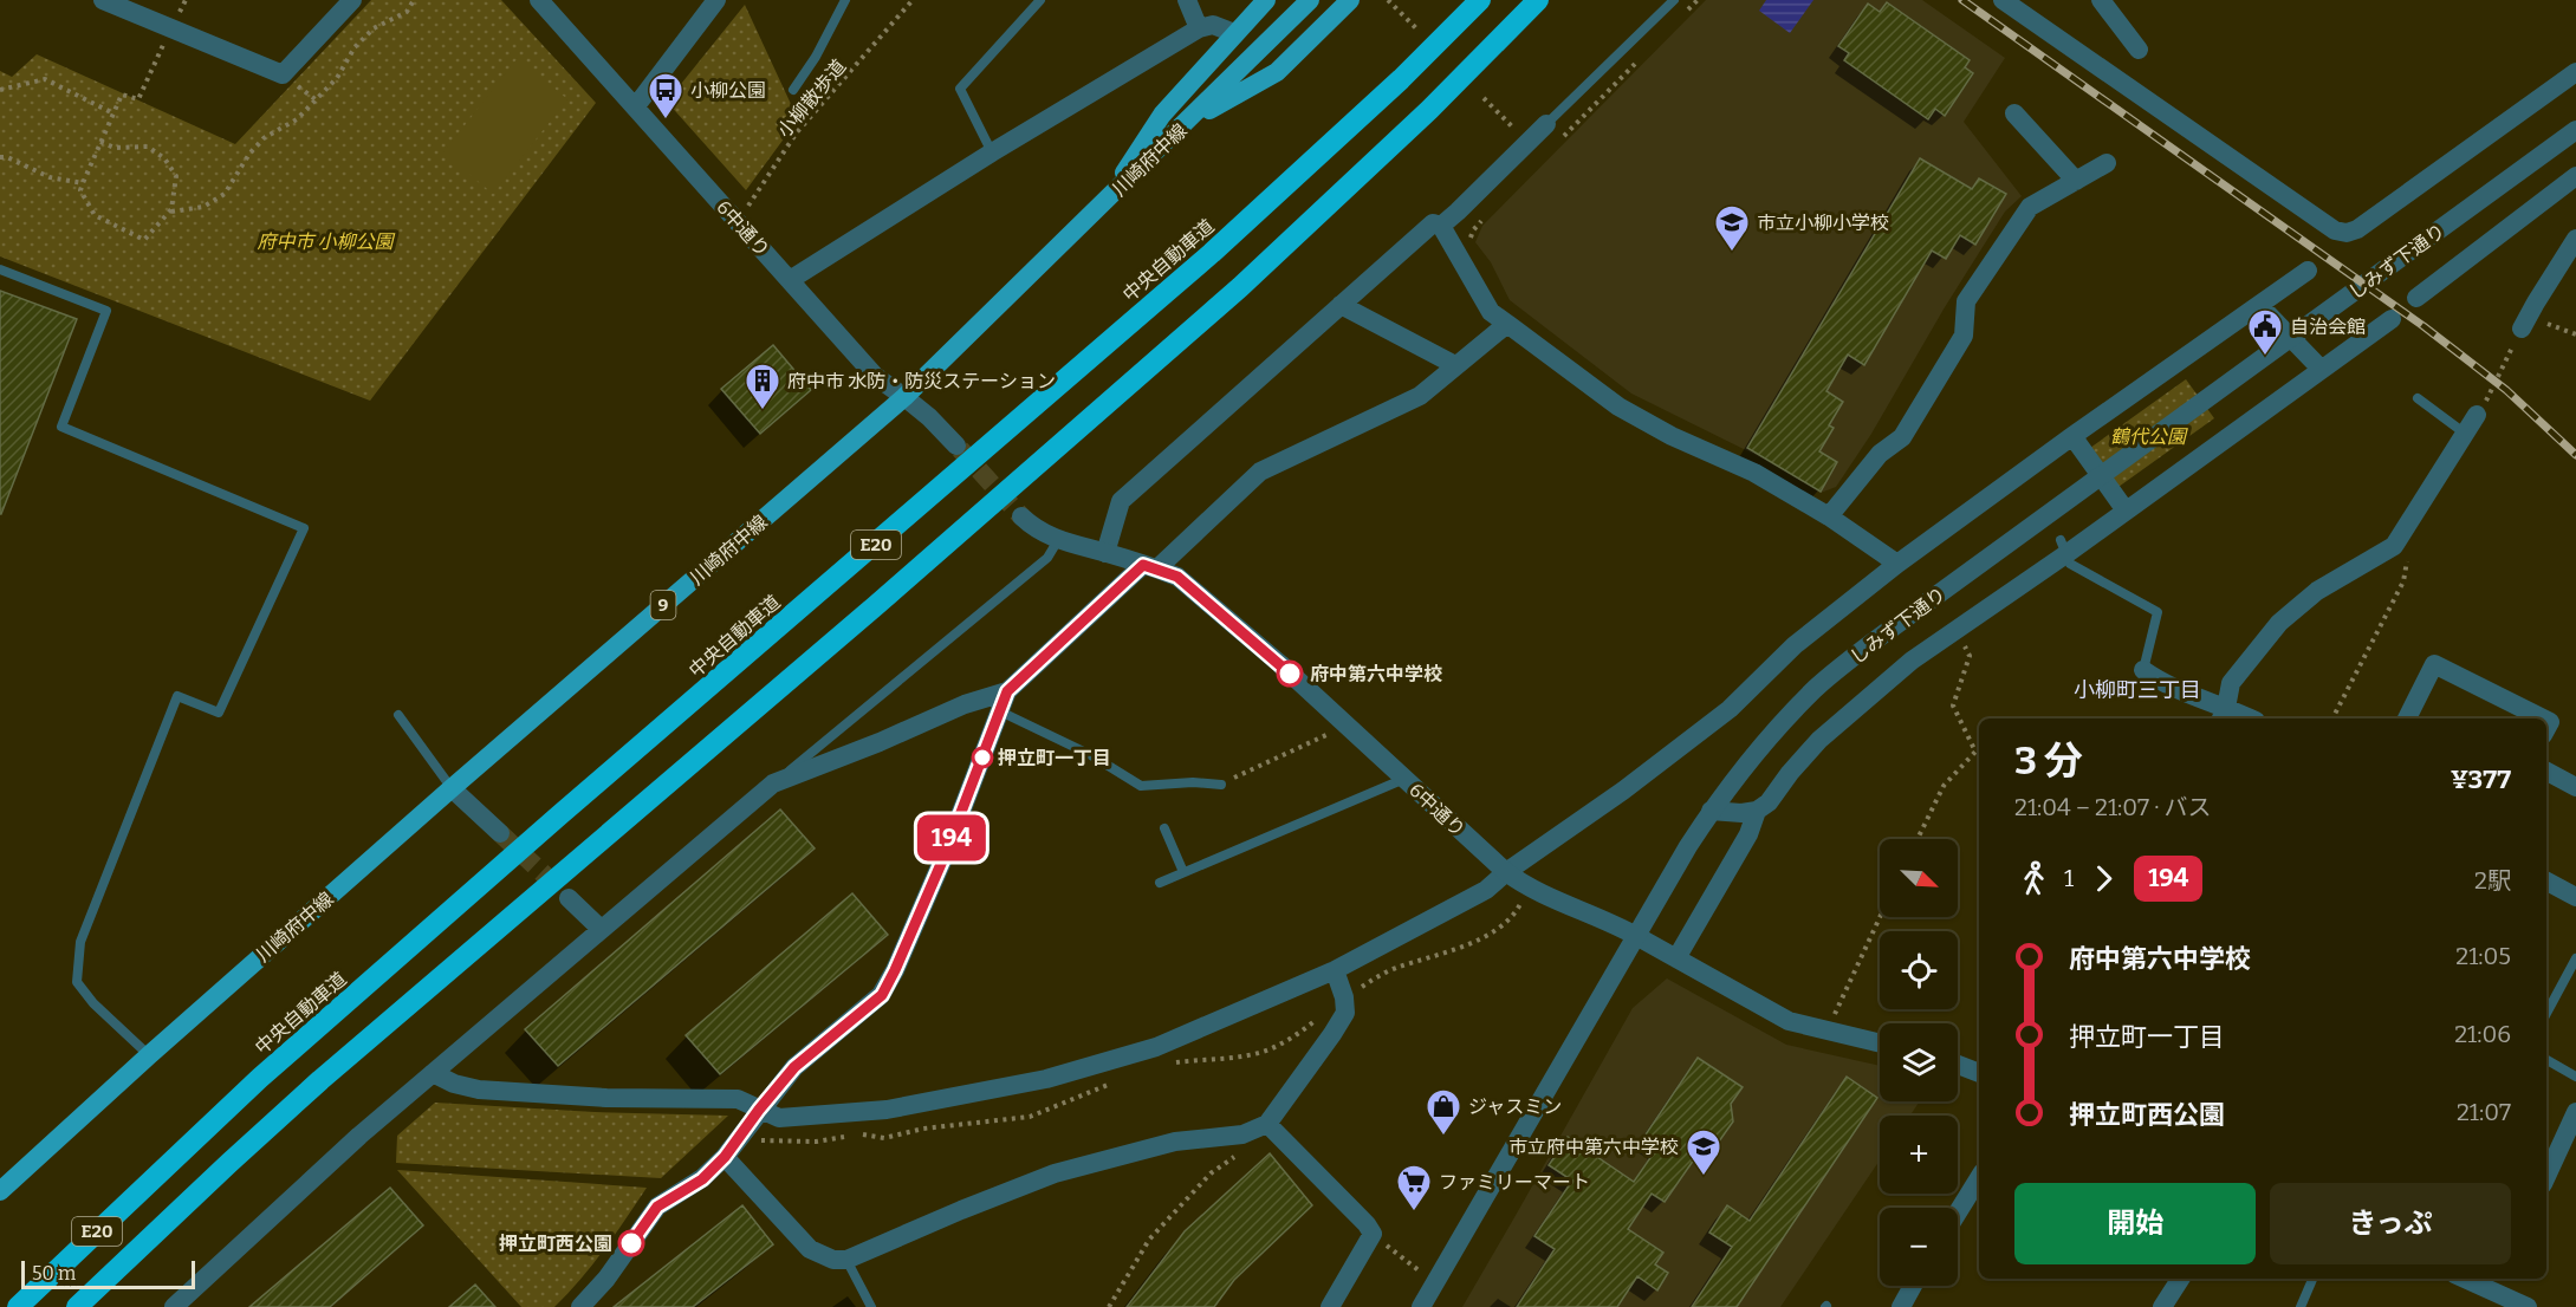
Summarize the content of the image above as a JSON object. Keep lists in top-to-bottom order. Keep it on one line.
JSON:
{"streets":{"highway":["中央自動車道","E20"],"main road":["川崎府中線","9"],"street":["6中通り","しみず下通り"],"path":["小柳散歩道"]},"crossings":[["小柳散歩道","6中通り"],["川崎府中線","6中通り"],["6中通り","しみず下通り"]],"districts":["小柳町三丁目"],"parks":["府中市 小柳公園","鶴代公園"],"places":{"bus stop":["小柳公園"],"school or university":["市立小柳小学校","市立府中第六中学校"],"public building":["自治会館"],"building":["府中市 水防・防災ステーション"],"other":["府中第六中学校","押立町一丁目","押立町西公園"],"shop":["ジャスミン"],"supermarket":["ファミリーマート"]},"lines":["bus line 194"],"scale_bar":"50 m","north":"bottom right","page":{"on_map":"194","heading":["3 分","21:04 – 21:07 · バス","¥377"],"map_buttons":["+","−"],"legs":["1","194","2駅"],"list":[{"name":"府中第六中学校","value":"21:05"},{"name":"押立町一丁目","value":"21:06"},{"name":"押立町西公園","value":"21:07"}],"buttons":["開始","きっぷ"],"scale":"50 m"}}
